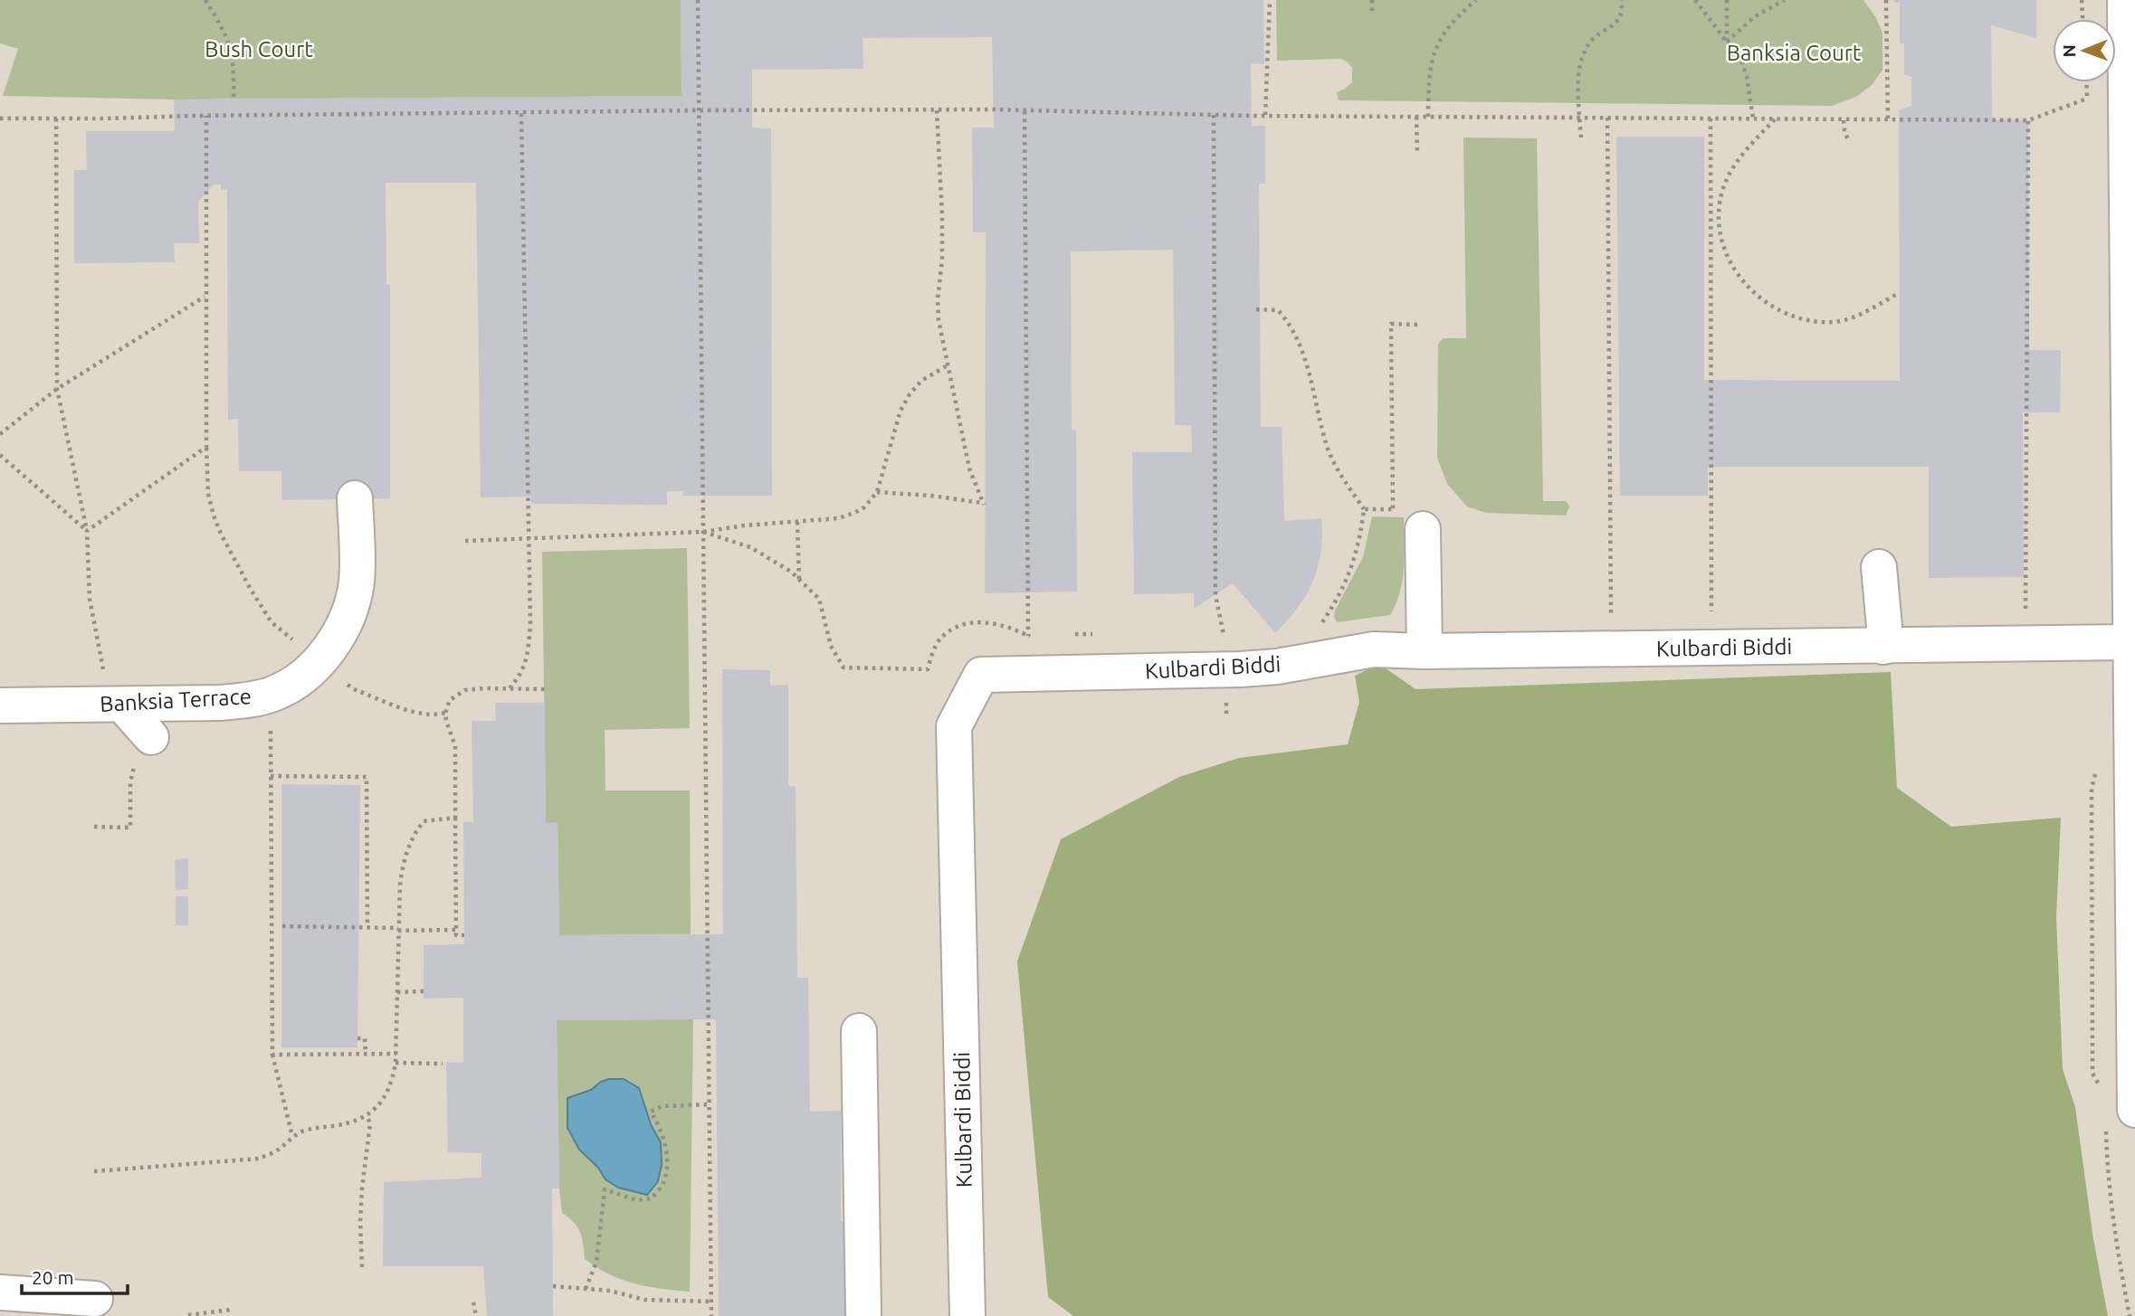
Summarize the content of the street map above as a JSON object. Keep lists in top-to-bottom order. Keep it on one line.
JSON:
{"streets":{"street":["Kulbardi Biddi","Banksia Terrace"]},"parks":["Bush Court","Banksia Court"],"scale_bar":"20 m","north":"left"}
